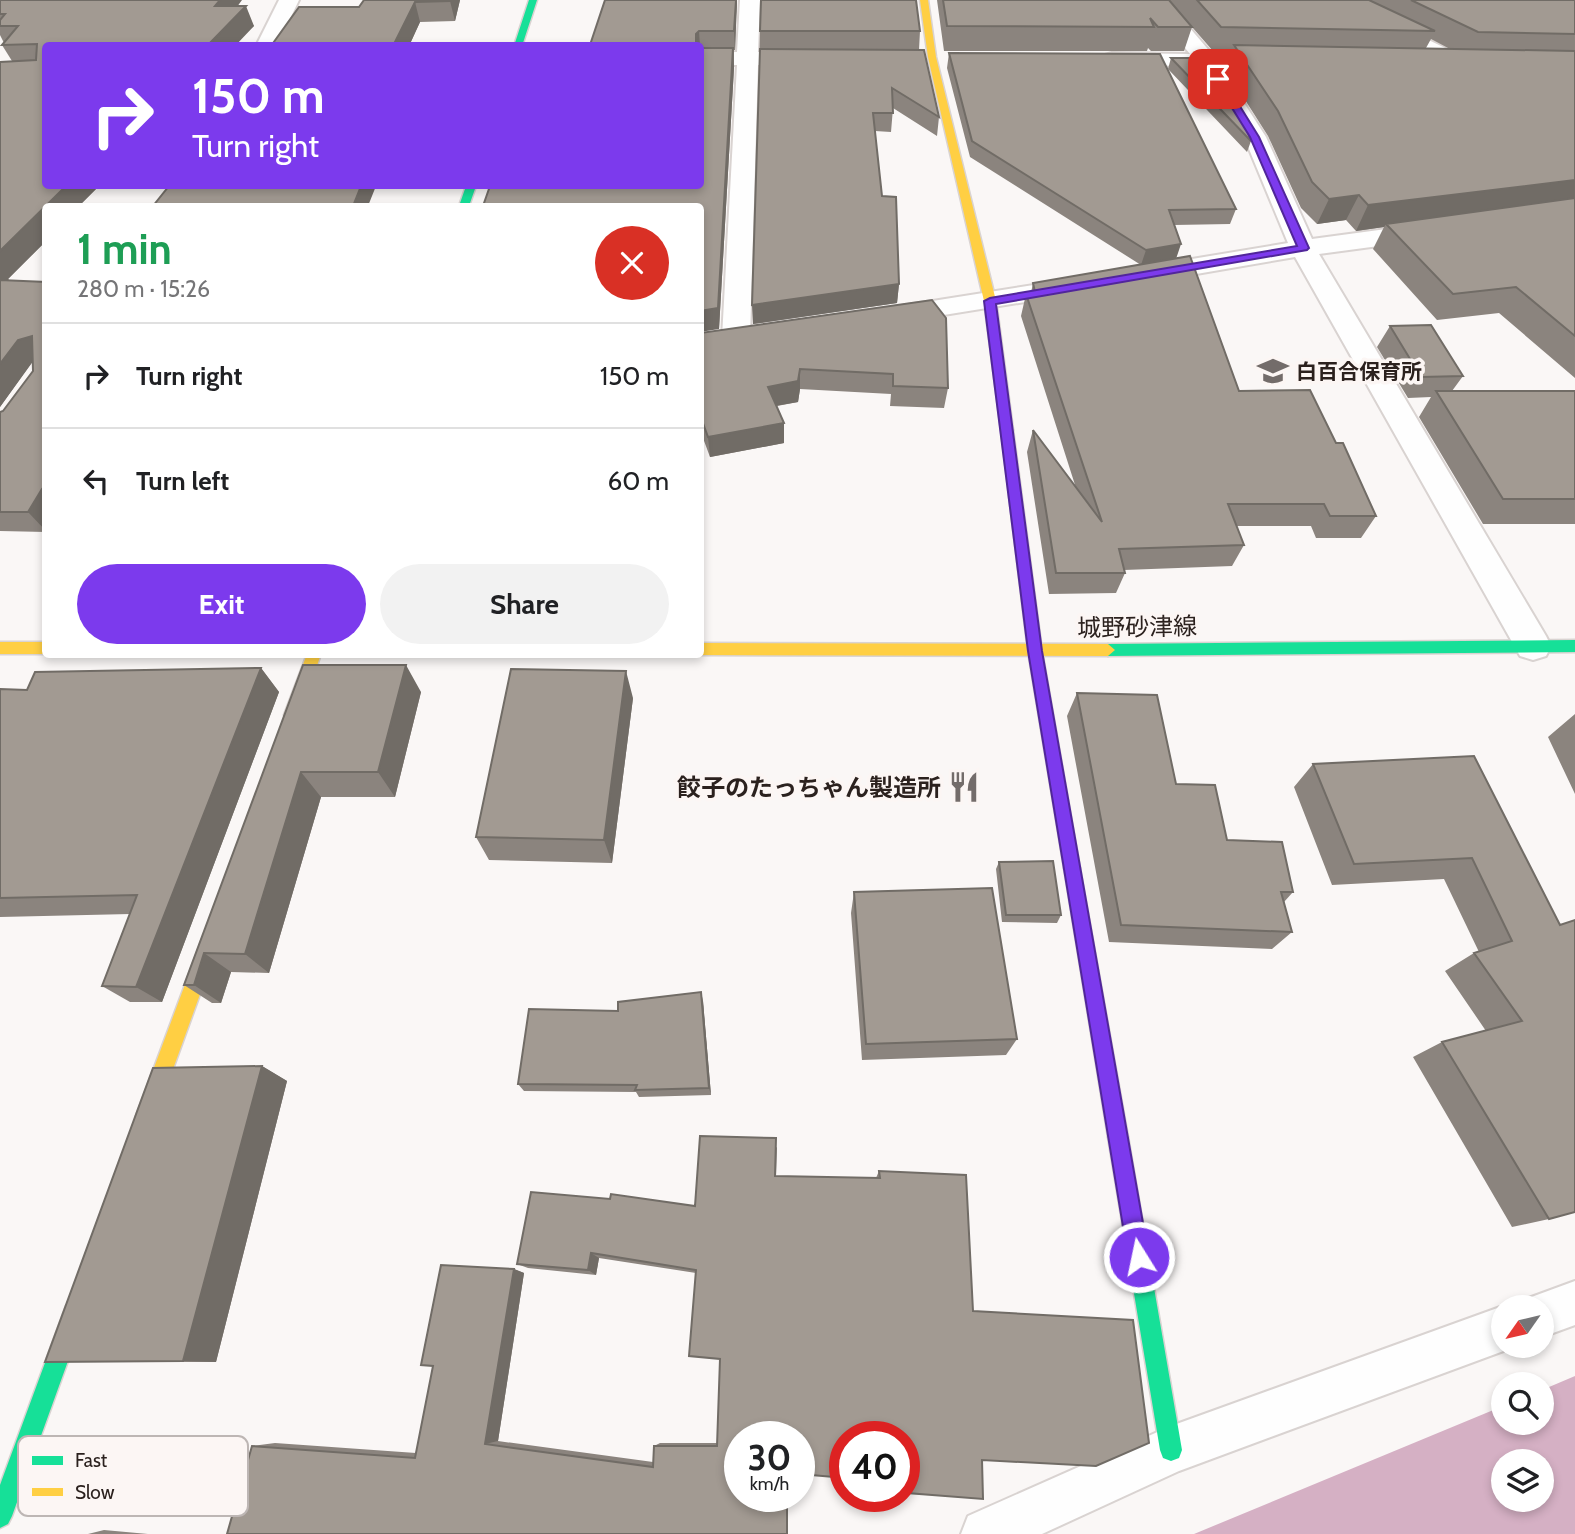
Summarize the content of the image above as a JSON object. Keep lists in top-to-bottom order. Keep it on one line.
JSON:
{"streets":{"street":["城野砂津線"]},"places":{"school or university":["白百合保育所"],"restaurant":["餃子のたっちゃん製造所"]},"legend":["Fast","Slow"],"north":"bottom left","page":{"turn":["150 m","Turn right"],"heading":["1 min","280 m · 15:26"],"list":[{"name":"Turn right","value":"150 m"},{"name":"Turn left","value":"60 m"}],"buttons":["Exit","Share"],"speed":"30 km/h","limit":"40"}}
